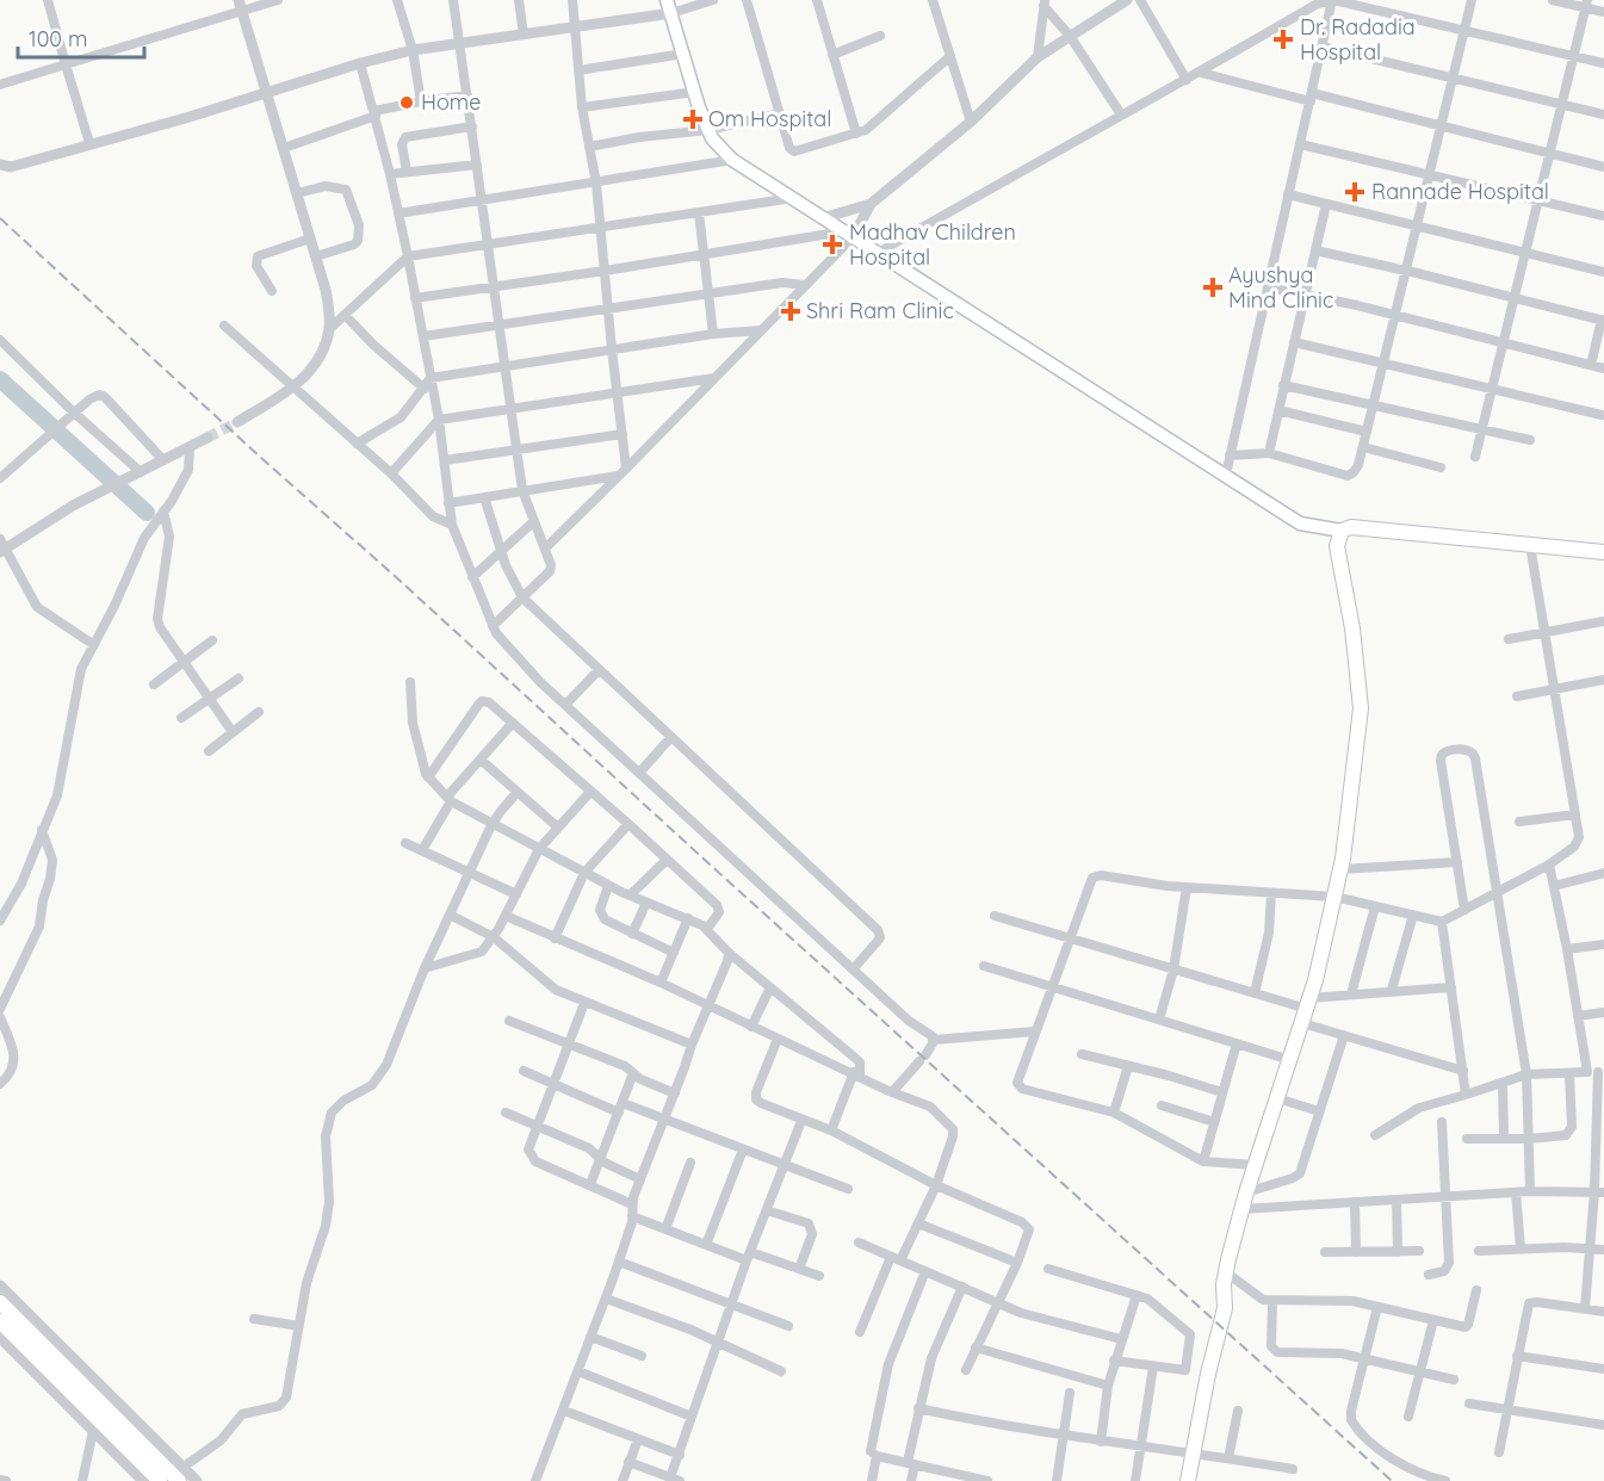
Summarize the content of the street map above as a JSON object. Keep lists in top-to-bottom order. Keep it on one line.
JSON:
{"places":{"health":["Dr. Radadia Hospital","Om Hospital","Rannade Hospital","Madhav Children Hospital","Ayushya Mind Clinic","Shri Ram Clinic"],"other":["Home"]},"scale_bar":"100 m"}
